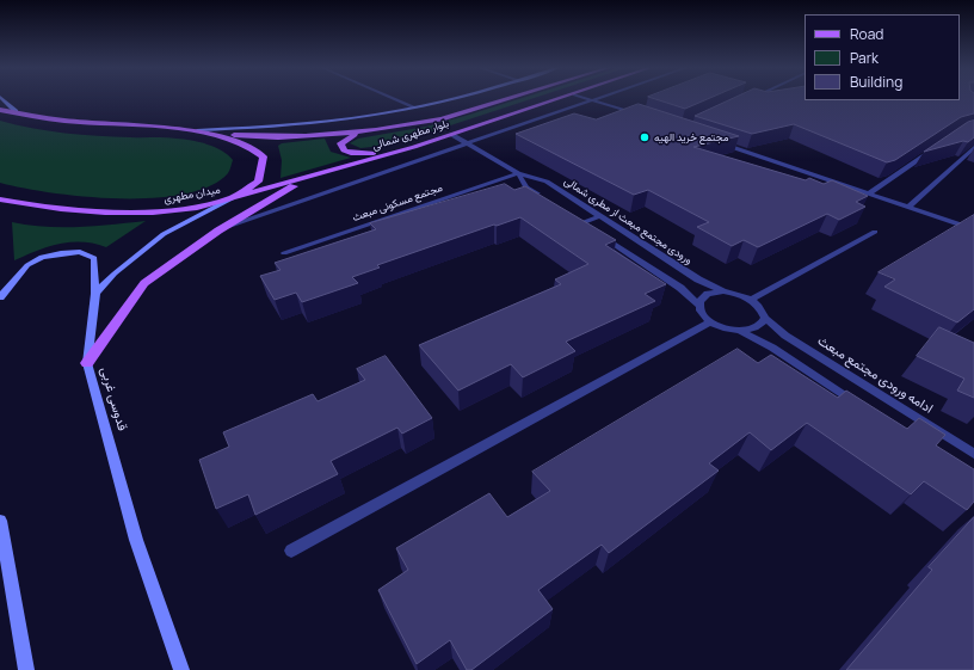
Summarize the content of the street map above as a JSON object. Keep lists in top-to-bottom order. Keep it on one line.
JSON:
{"streets":{"main road":["بلوار مطهری شمالی","میدان مطهری","قدوسی غربی"],"street":["مجتمع مسکونی مبعث","ورودی مجتمع مبعث از مطری شمالی","ادامه ورودی مجتمع مبعث"]},"crossings":[["بلوار مطهری شمالی","میدان مطهری"],["مجتمع مسکونی مبعث","ورودی مجتمع مبعث از مطری شمالی"],["ورودی مجتمع مبعث از مطری شمالی","ادامه ورودی مجتمع مبعث"]],"places":["مجتمع خرید الهیه"],"legend":["Road","Park","Building"]}
